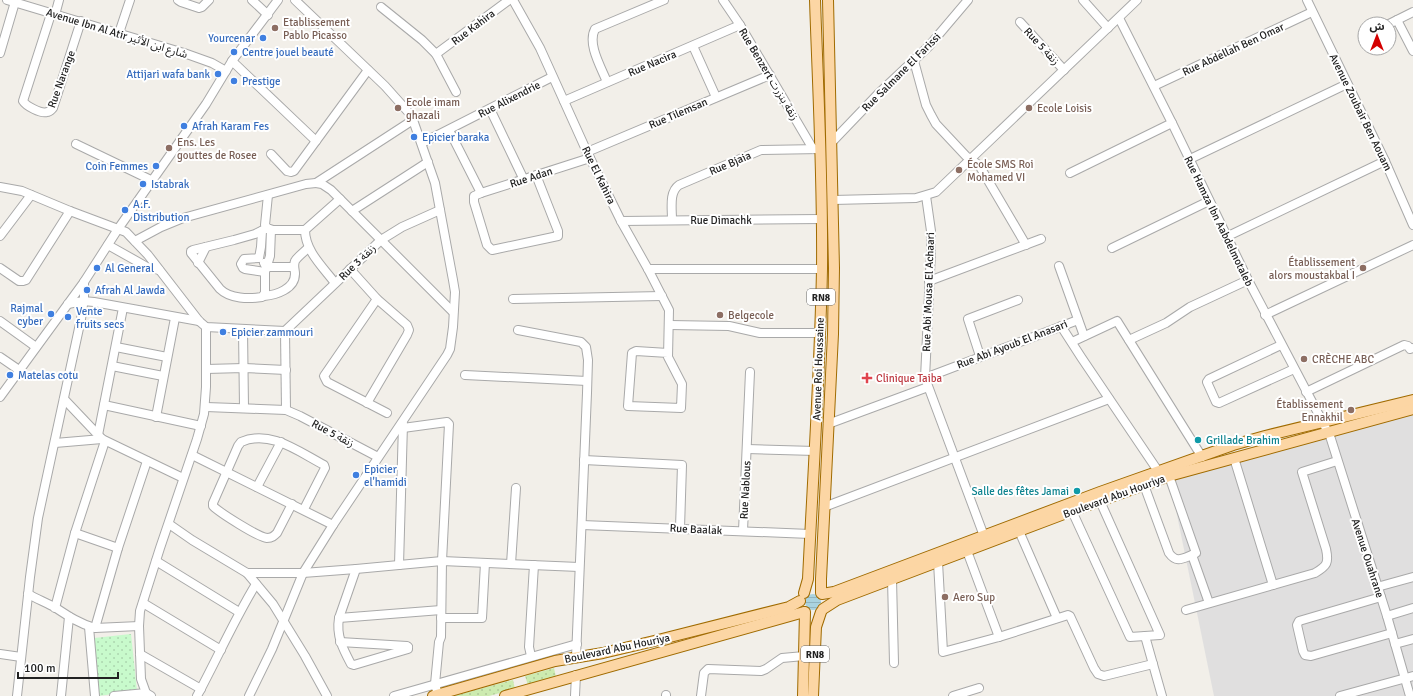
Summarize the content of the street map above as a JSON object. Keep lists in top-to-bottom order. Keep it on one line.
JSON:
{"streets":{"main road":["RN8","Avenue Roi Houssaine","Boulevard Abu Houriya"],"street":["Rue Kahira","Avenue Ibn Al Atir شارع ابن الأثير","Rue 5 زنقة","Rue Abdellah Ben Omar","Rue Nacira","Rue Salmane El Farissi","Rue Benzert زنقة بنزرت","Rue Narange","Rue Alixendrie","Avenue Zoubair Ben Aouam","Rue Tilemsan","Rue Bjaia","Rue El Kahira","Rue Adan","Rue Dimachk","Rue Hamza Ibn Aabdelmotaleb","Rue 3 زنقة","Rue Abi Mousa El Achaari","Rue Abi Ayoub El Anasari","Rue Nablous","Rue Baalak","Avenue Ouahrane"]},"crossings":[["Avenue Ibn Al Atir شارع ابن الأثير","Rue Narange"],["Rue Abdellah Ben Omar","Avenue Zoubair Ben Aouam"],["Rue Abdellah Ben Omar","Rue Hamza Ibn Aabdelmotaleb"],["Rue Nacira","Rue Benzert زنقة بنزرت"],["Rue Nacira","Rue El Kahira"],["Rue Salmane El Farissi","Avenue Roi Houssaine"],["Rue Benzert زنقة بنزرت","Rue Tilemsan"],["Rue Benzert زنقة بنزرت","Rue Bjaia"],["Rue Benzert زنقة بنزرت","Avenue Roi Houssaine"],["Rue Alixendrie","Rue El Kahira"],["Rue Tilemsan","Rue El Kahira"],["Rue Tilemsan","Rue Adan"],["Rue Bjaia","Rue Dimachk"],["Rue Bjaia","Avenue Roi Houssaine"],["Rue El Kahira","Rue Adan"],["Rue El Kahira","Rue Dimachk"],["Rue Dimachk","Avenue Roi Houssaine"],["Rue Hamza Ibn Aabdelmotaleb","Boulevard Abu Houriya"],["Rue Hamza Ibn Aabdelmotaleb","Avenue Ouahrane"],["Rue Abi Mousa El Achaari","Rue Abi Ayoub El Anasari"],["Rue Abi Mousa El Achaari","Boulevard Abu Houriya"],["RN8","Avenue Roi Houssaine"],["RN8","Boulevard Abu Houriya"],["Avenue Roi Houssaine","Rue Nablous"],["Avenue Roi Houssaine","Boulevard Abu Houriya"],["Avenue Roi Houssaine","Rue Baalak"],["Rue Nablous","Rue Baalak"],["Boulevard Abu Houriya","Avenue Ouahrane"]],"places":{"other":["Etablissement Pablo Picasso","Yourcenar","Centre jouel beauté","Attijari wafa bank","Prestige","Ecole imam ghazali","Ecole Loisis","Afrah Karam Fes","Epicier baraka","Ens. Les gouttes de Rosee","Coin Femmes","École SMS Roi Mohamed VI","Istabrak","A.F. Distribution","Al General","Établissement alors moustakbal I","Afrah Al Jawda","Rajmal cyber","Belgecole","Vente fruits secs","Epicier zammouri","CRÈCHE ABC","Matelas cotu","Établissement Ennakhil","Grillade Brahim","Epicier el'hamidi","Salle des fêtes Jamai","Aero Sup"],"health":["Clinique Taiba"]},"scale_bar":"100 m","north":"top"}
